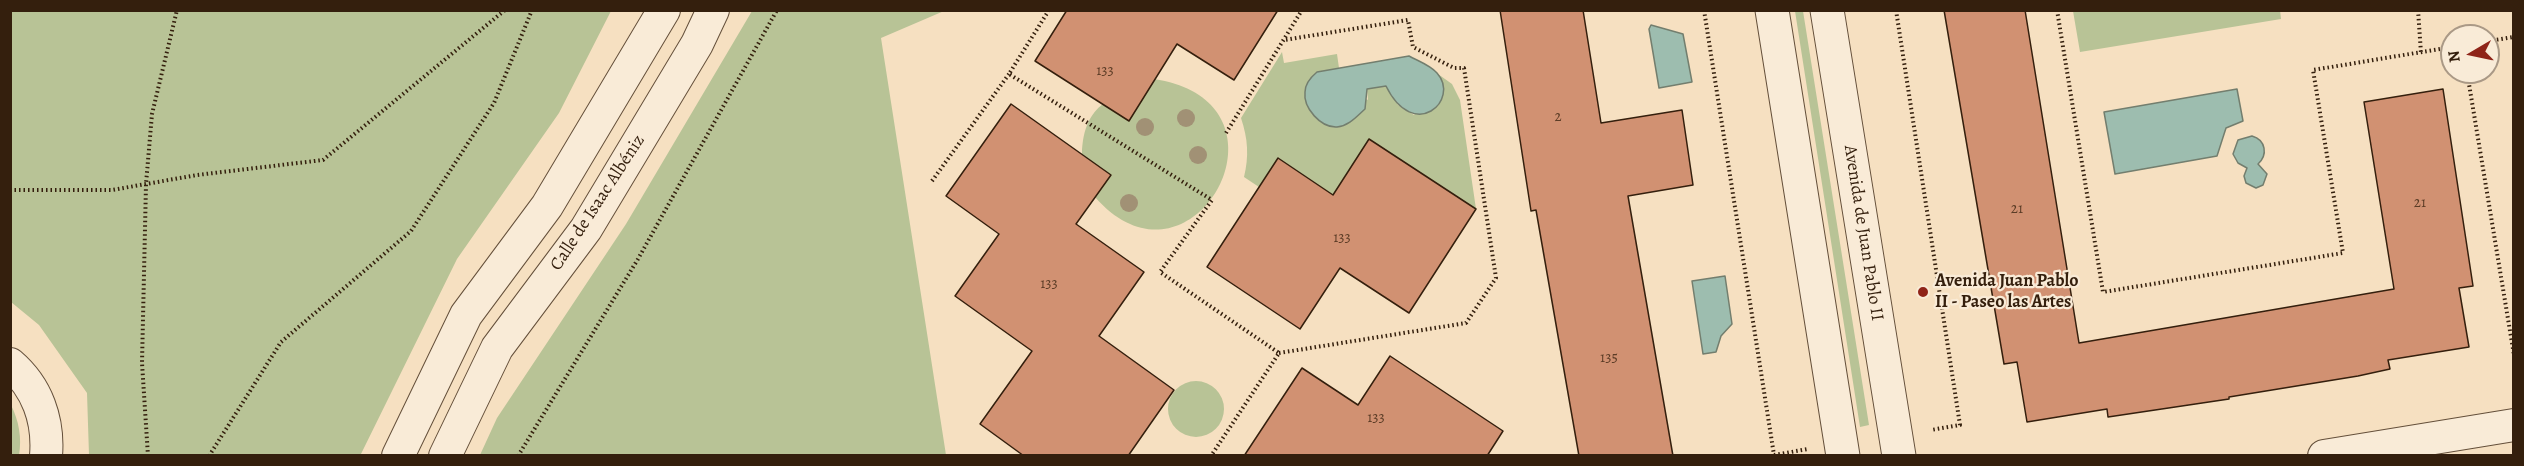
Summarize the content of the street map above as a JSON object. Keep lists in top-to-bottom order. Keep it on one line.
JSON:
{"streets":{"street":["Calle de Isaac Albéniz","Avenida de Juan Pablo II"]},"places":["Avenida Juan Pablo II - Paseo las Artes"],"house_numbers":["133","2","21","21","133","133","135","133"],"north":"left"}
